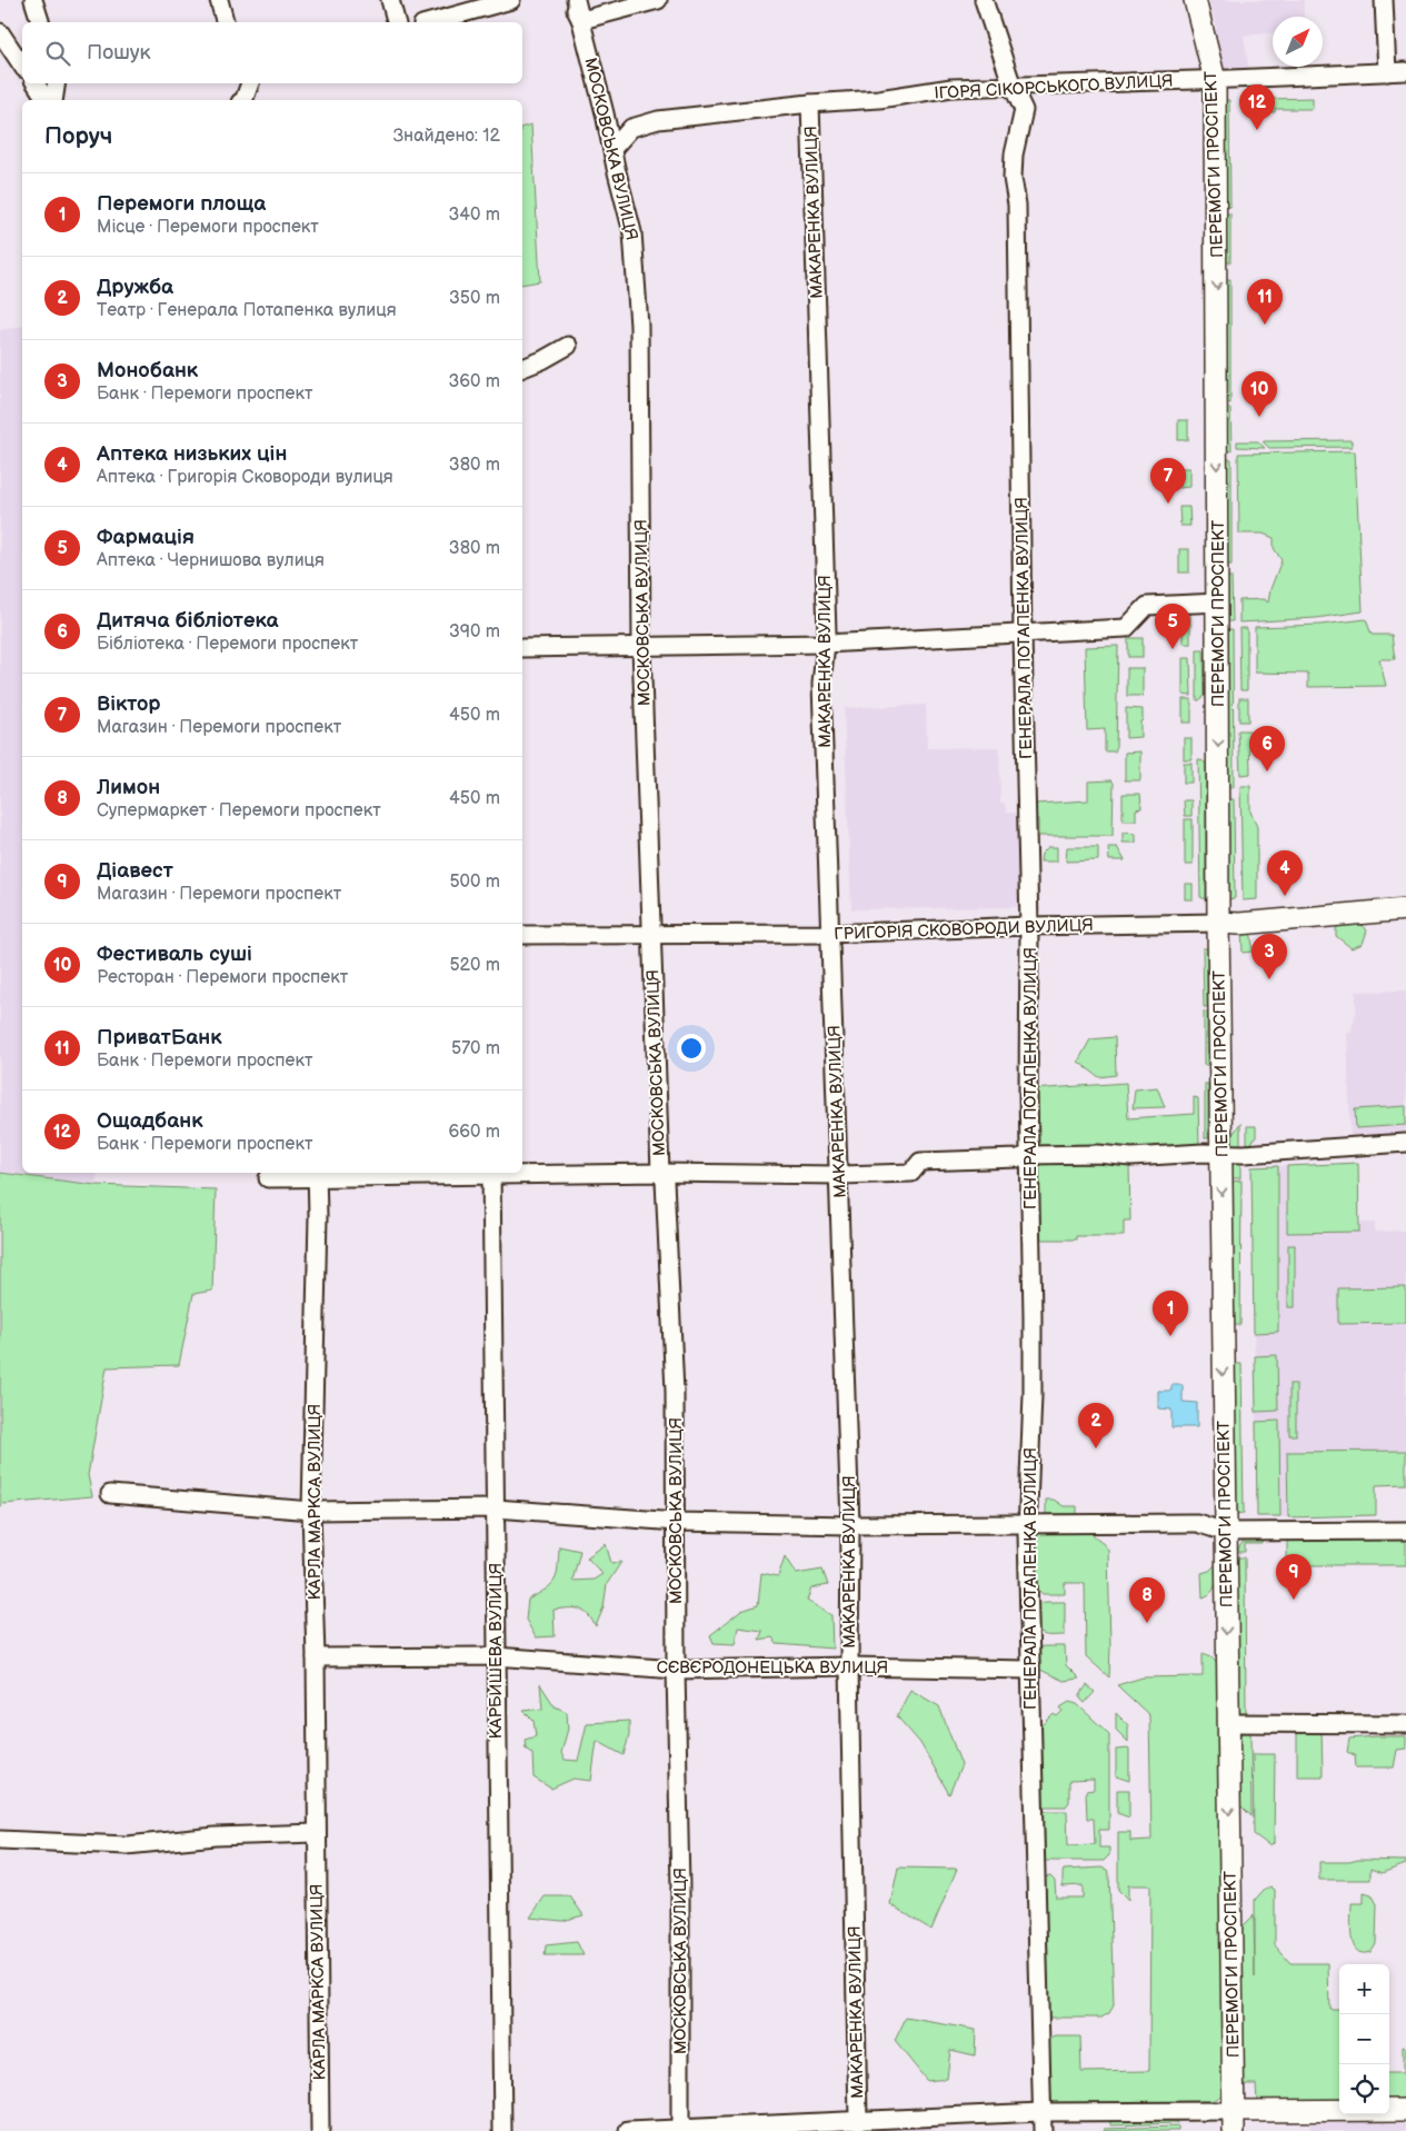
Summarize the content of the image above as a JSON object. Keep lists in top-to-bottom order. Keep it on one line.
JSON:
{"streets":{"main road":["ПЕРЕМОГИ ПРОСПЕКТ","ГРИГОРІЯ СКОВОРОДИ ВУЛИЦЯ"],"street":["ІГОРЯ СІКОРСЬКОГО ВУЛИЦЯ","МОСКОВСЬКА ВУЛИЦЯ","МАКАРЕНКА ВУЛИЦЯ","ГЕНЕРАЛА ПОТАПЕНКА ВУЛИЦЯ","КАРЛА МАРКСА ВУЛИЦЯ","КАРБИШЕВА ВУЛИЦЯ","СЄВЄРОДОНЕЦЬКА ВУЛИЦЯ"]},"crossings":[["ІГОРЯ СІКОРСЬКОГО ВУЛИЦЯ","МОСКОВСЬКА ВУЛИЦЯ"],["ІГОРЯ СІКОРСЬКОГО ВУЛИЦЯ","ПЕРЕМОГИ ПРОСПЕКТ"],["ІГОРЯ СІКОРСЬКОГО ВУЛИЦЯ","МАКАРЕНКА ВУЛИЦЯ"],["ІГОРЯ СІКОРСЬКОГО ВУЛИЦЯ","ГЕНЕРАЛА ПОТАПЕНКА ВУЛИЦЯ"],["МОСКОВСЬКА ВУЛИЦЯ","ГРИГОРІЯ СКОВОРОДИ ВУЛИЦЯ"],["МОСКОВСЬКА ВУЛИЦЯ","СЄВЄРОДОНЕЦЬКА ВУЛИЦЯ"],["ПЕРЕМОГИ ПРОСПЕКТ","ГРИГОРІЯ СКОВОРОДИ ВУЛИЦЯ"],["МАКАРЕНКА ВУЛИЦЯ","ГРИГОРІЯ СКОВОРОДИ ВУЛИЦЯ"],["МАКАРЕНКА ВУЛИЦЯ","СЄВЄРОДОНЕЦЬКА ВУЛИЦЯ"],["ГЕНЕРАЛА ПОТАПЕНКА ВУЛИЦЯ","ГРИГОРІЯ СКОВОРОДИ ВУЛИЦЯ"],["ГЕНЕРАЛА ПОТАПЕНКА ВУЛИЦЯ","СЄВЄРОДОНЕЦЬКА ВУЛИЦЯ"],["КАРЛА МАРКСА ВУЛИЦЯ","СЄВЄРОДОНЕЦЬКА ВУЛИЦЯ"],["КАРБИШЕВА ВУЛИЦЯ","СЄВЄРОДОНЕЦЬКА ВУЛИЦЯ"]],"one_way":["ПЕРЕМОГИ ПРОСПЕКТ"],"north":"top right","page":{"search":"Пошук","pins":["12","11","10","7","5","6","4","3","1","2","9","8"],"heading":["Поруч","Знайдено: 12"],"list":[{"mark":"1","name":"Перемоги площа","note":"Місце · Перемоги проспект","value":"340 m"},{"mark":"2","name":"Дружба","note":"Театр · Генерала Потапенка вулиця","value":"350 m"},{"mark":"3","name":"Монобанк","note":"Банк · Перемоги проспект","value":"360 m"},{"mark":"4","name":"Аптека низьких цін","note":"Аптека · Григорія Сковороди вулиця","value":"380 m"},{"mark":"5","name":"Фармація","note":"Аптека · Чернишова вулиця","value":"380 m"},{"mark":"6","name":"Дитяча бiблiотека","note":"Бібліотека · Перемоги проспект","value":"390 m"},{"mark":"7","name":"Віктор","note":"Магазин · Перемоги проспект","value":"450 m"},{"mark":"8","name":"Лимон","note":"Супермаркет · Перемоги проспект","value":"450 m"},{"mark":"9","name":"Діавест","note":"Магазин · Перемоги проспект","value":"500 m"},{"mark":"10","name":"Фестиваль суші","note":"Ресторан · Перемоги проспект","value":"520 m"},{"mark":"11","name":"ПриватБанк","note":"Банк · Перемоги проспект","value":"570 m"},{"mark":"12","name":"Ощадбанк","note":"Банк · Перемоги проспект","value":"660 m"}],"map_buttons":["+","−"]}}
